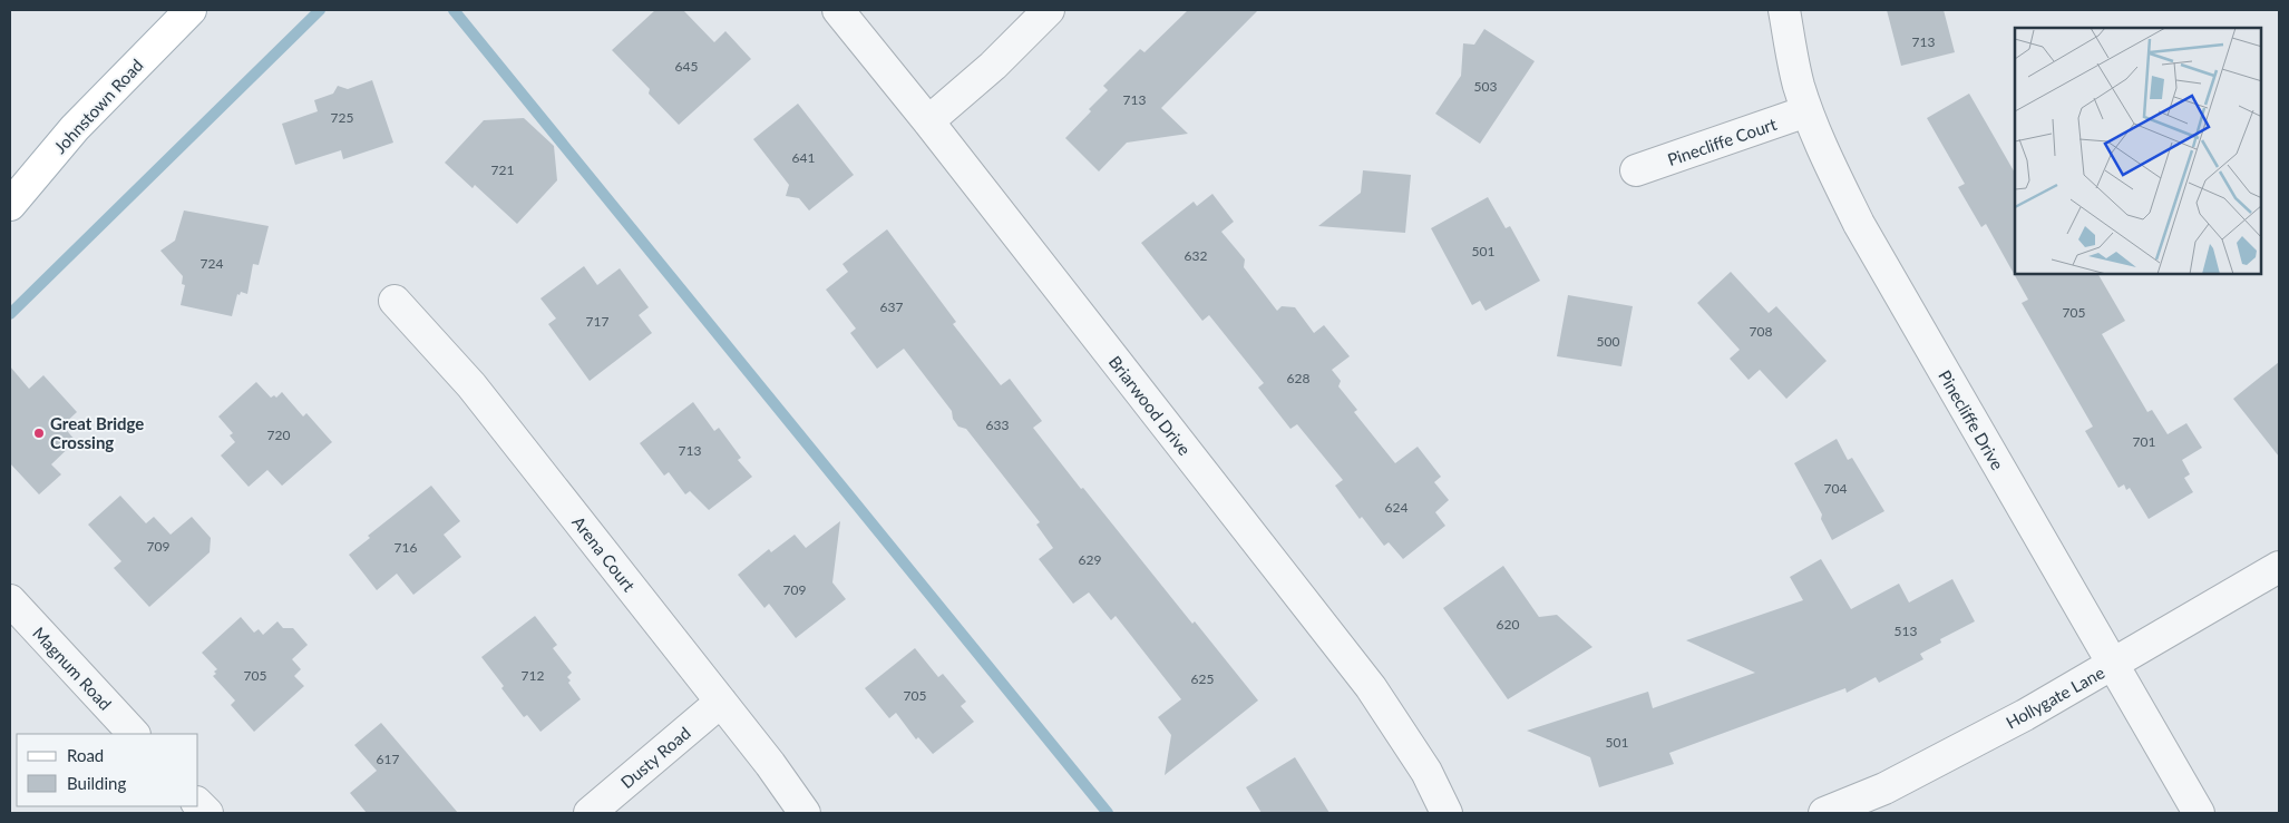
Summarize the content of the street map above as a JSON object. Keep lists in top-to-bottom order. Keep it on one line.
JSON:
{"streets":{"main road":["Johnstown Road"],"street":["Pinecliffe Court","Briarwood Drive","Pinecliffe Drive","Arena Court","Magnum Road","Hollygate Lane","Dusty Road"]},"crossings":[["Pinecliffe Court","Pinecliffe Drive"],["Pinecliffe Drive","Hollygate Lane"],["Arena Court","Dusty Road"]],"places":["Great Bridge Crossing"],"house_numbers":["713","645","503","713","725","641","721","501","632","724","637","705","717","708","500","628","633","720","701","713","704","624","709","716","629","709","620","513","705","712","625","705","501","617"],"legend":["Road","Building"]}
